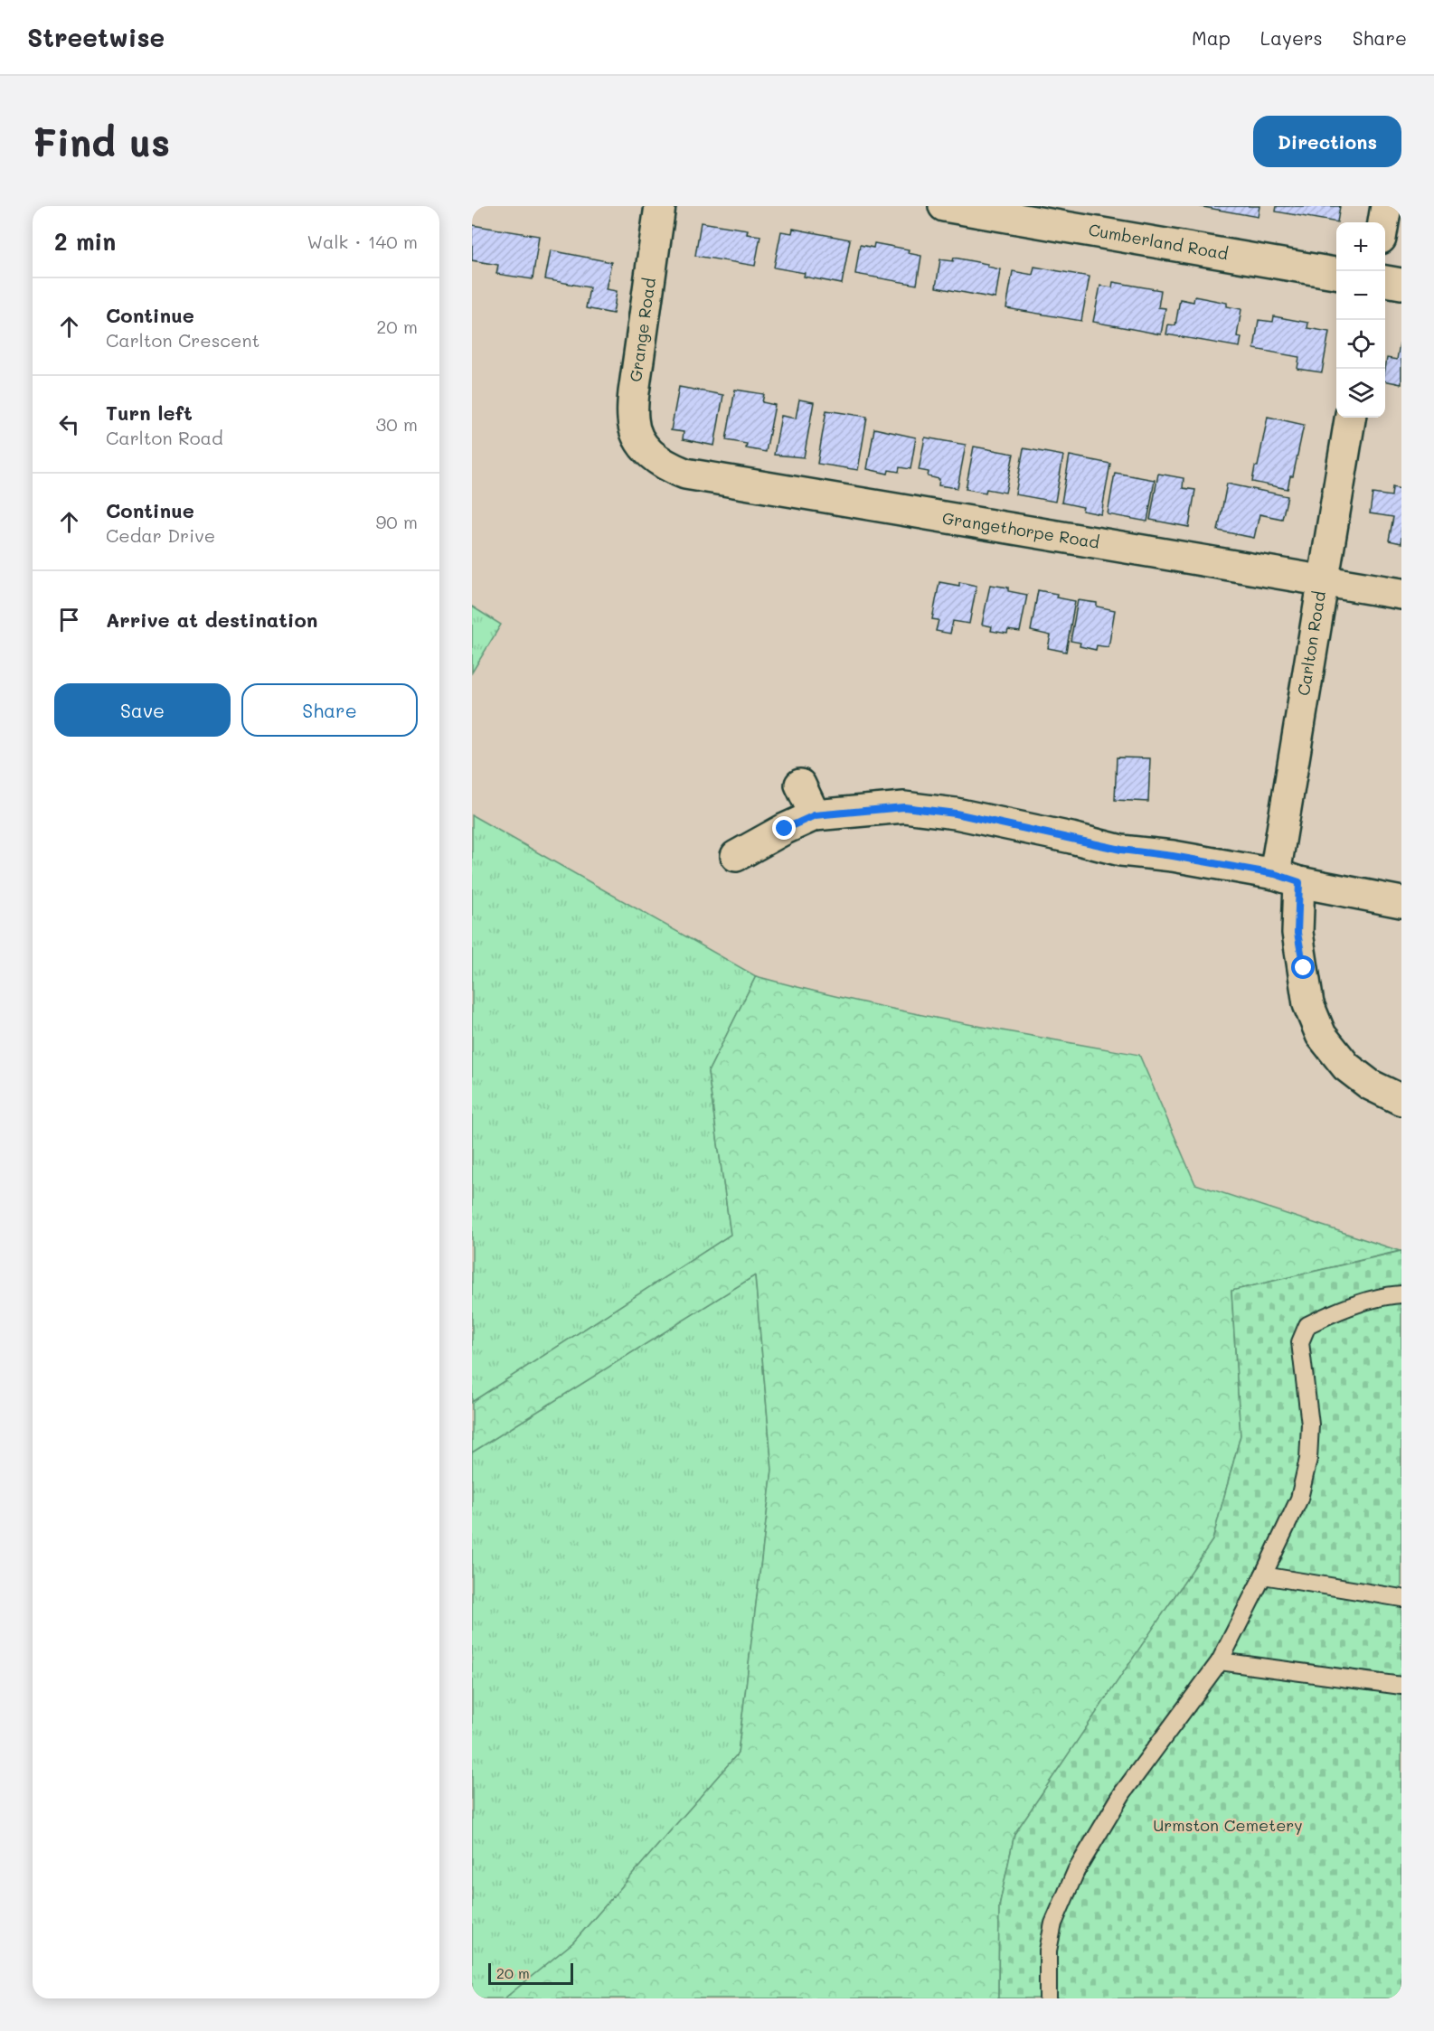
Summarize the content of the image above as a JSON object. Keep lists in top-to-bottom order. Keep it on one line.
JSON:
{"streets":{"street":["Cumberland Road","Grange Road","Grangethorpe Road","Carlton Road"]},"crossings":[["Grange Road","Grangethorpe Road"],["Grangethorpe Road","Carlton Road"]],"parks":["Urmston Cemetery"],"scale_bar":"20 m","page":{"header":"Streetwise","nav":["Map","Layers","Share"],"buttons":["Directions",["Save","Share"]],"title":"Find us","heading":["2 min","Walk · 140 m"],"map_buttons":["+","−"],"list":[["Continue","Carlton Crescent","20 m"],["Turn left","Carlton Road","30 m"],["Continue","Cedar Drive","90 m"],"Arrive at destination"],"scale":"20 m"}}
